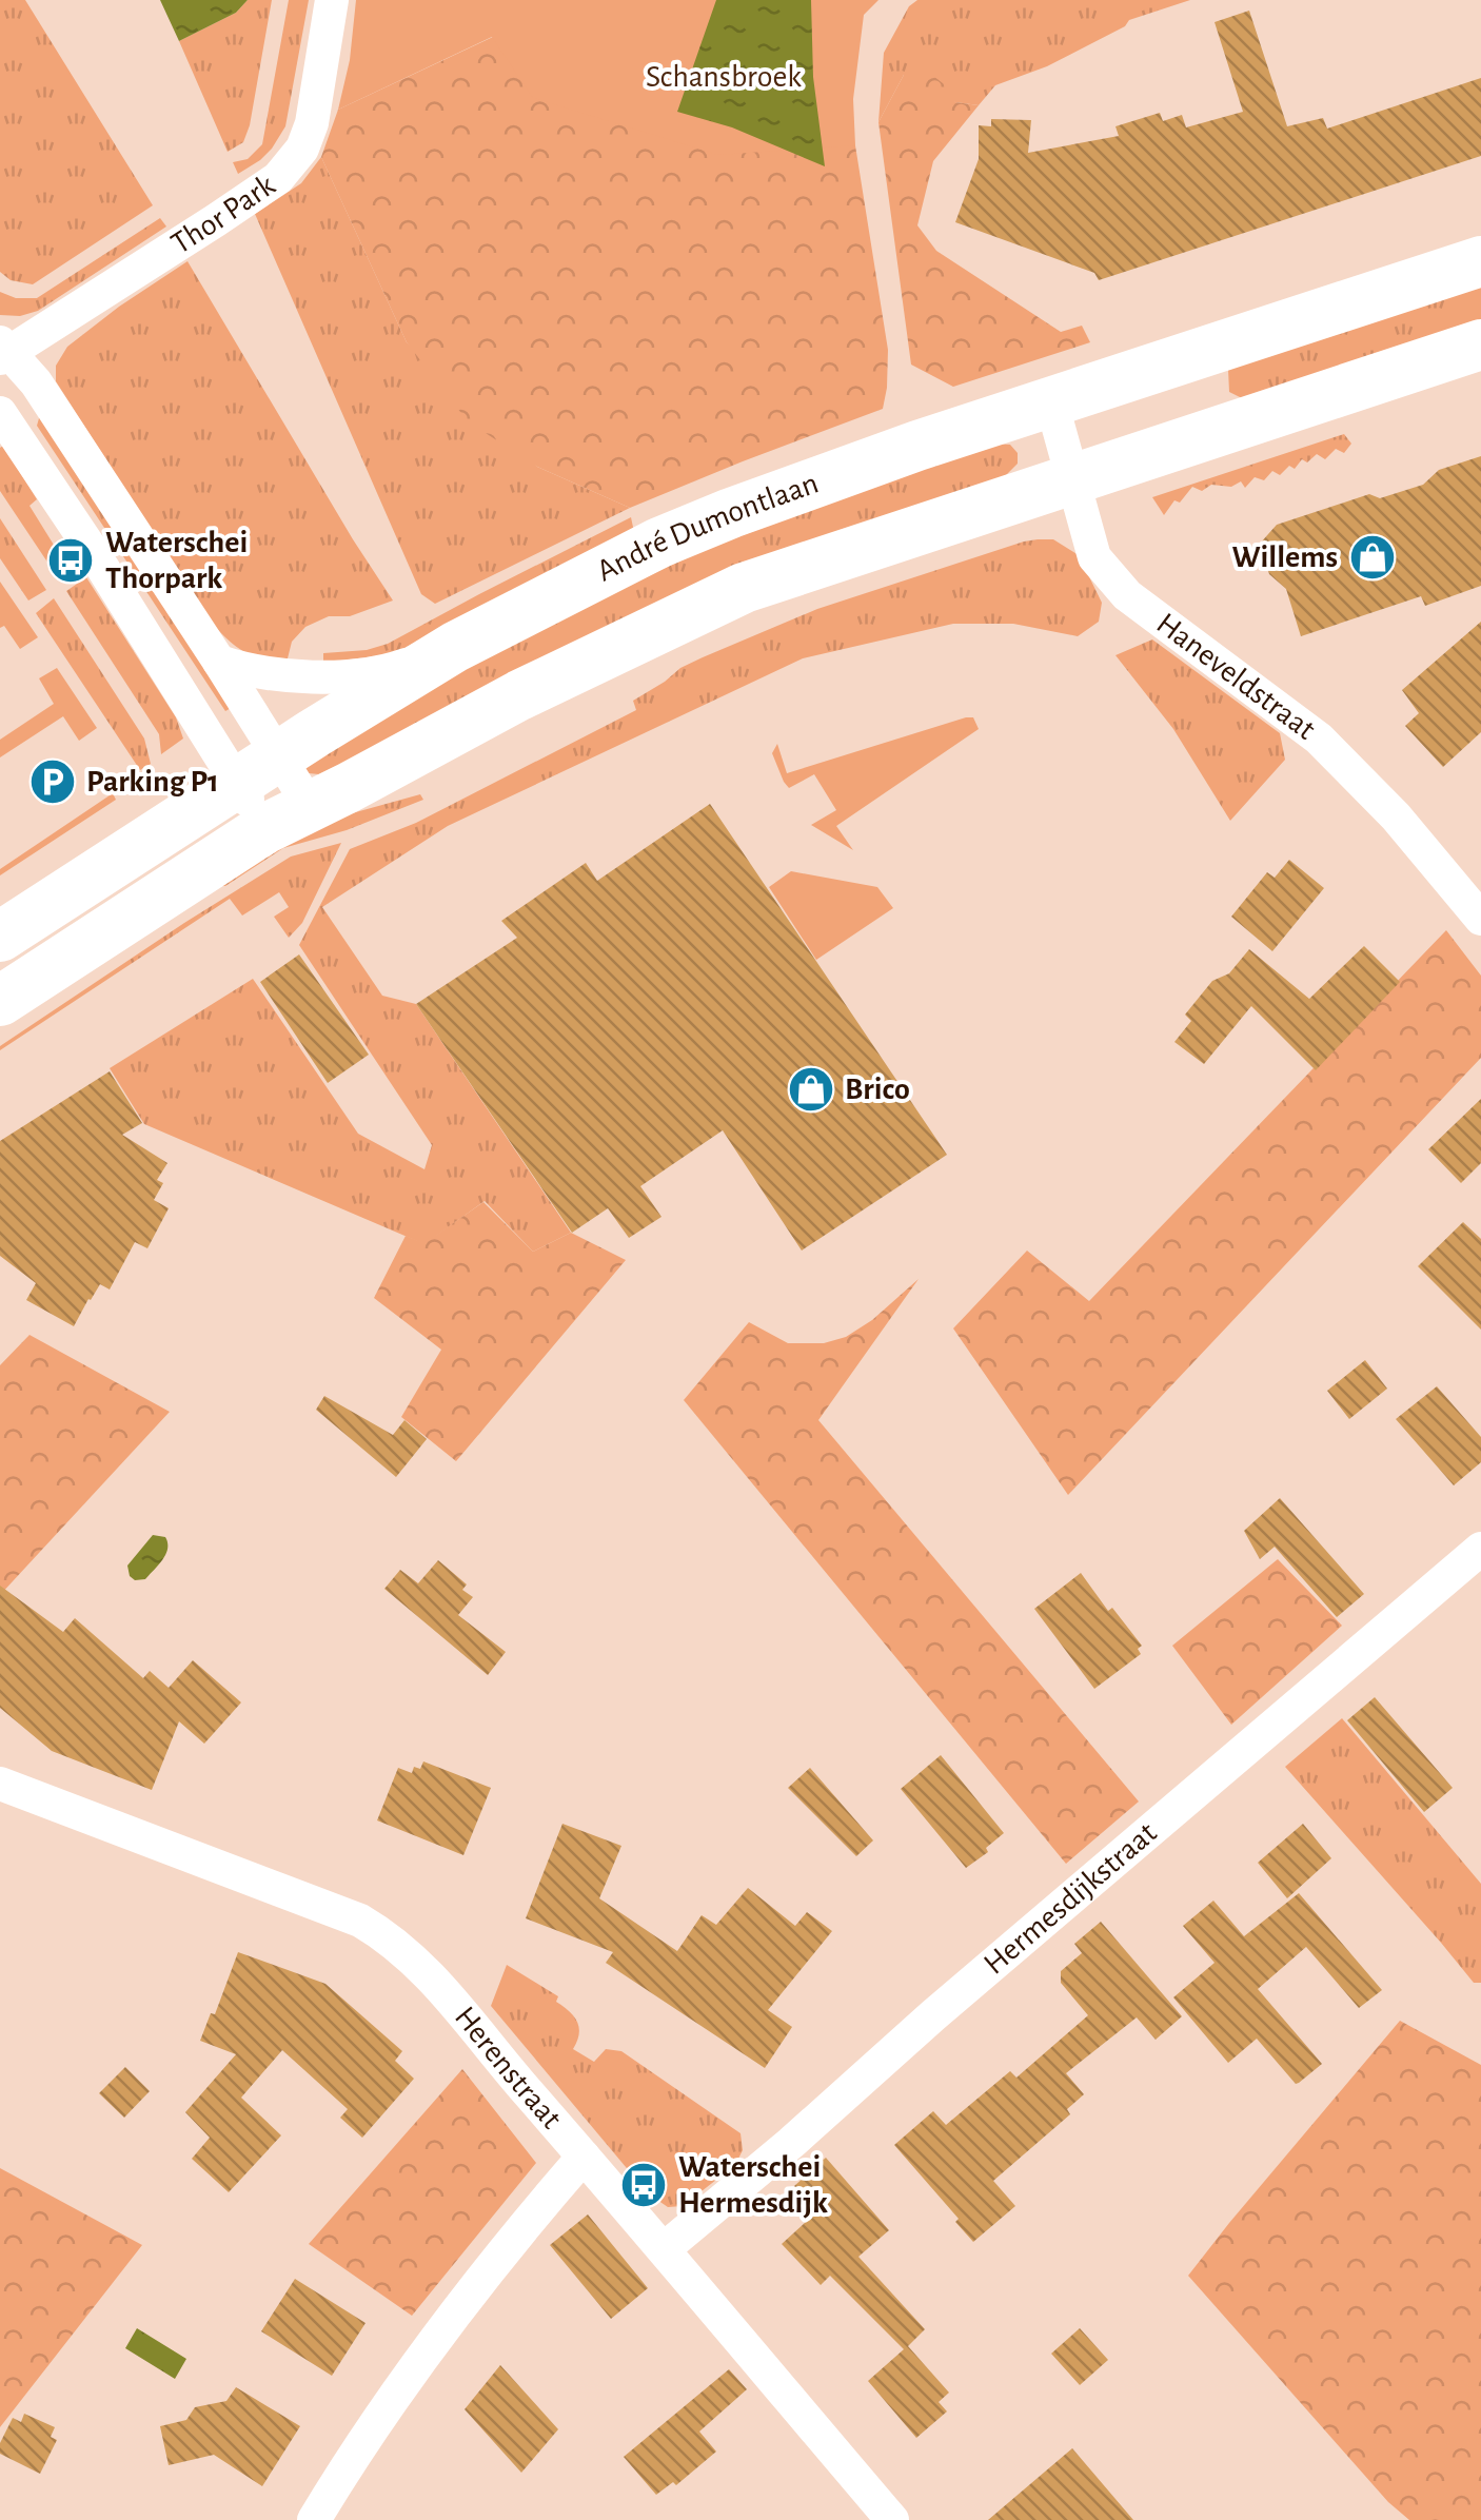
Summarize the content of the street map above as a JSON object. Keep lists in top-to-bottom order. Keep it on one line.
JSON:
{"streets":{"main road":["André Dumontlaan"],"street":["Thor Park","Haneveldstraat","Hermesdijkstraat","Herenstraat"]},"crossings":[["André Dumontlaan","Haneveldstraat"],["Hermesdijkstraat","Herenstraat"]],"parks":["Schansbroek"],"places":{"shop":["Willems","Brico"],"bus stop":["Waterschei Thorpark","Waterschei Hermesdijk"],"parking":["Parking P1"]}}
